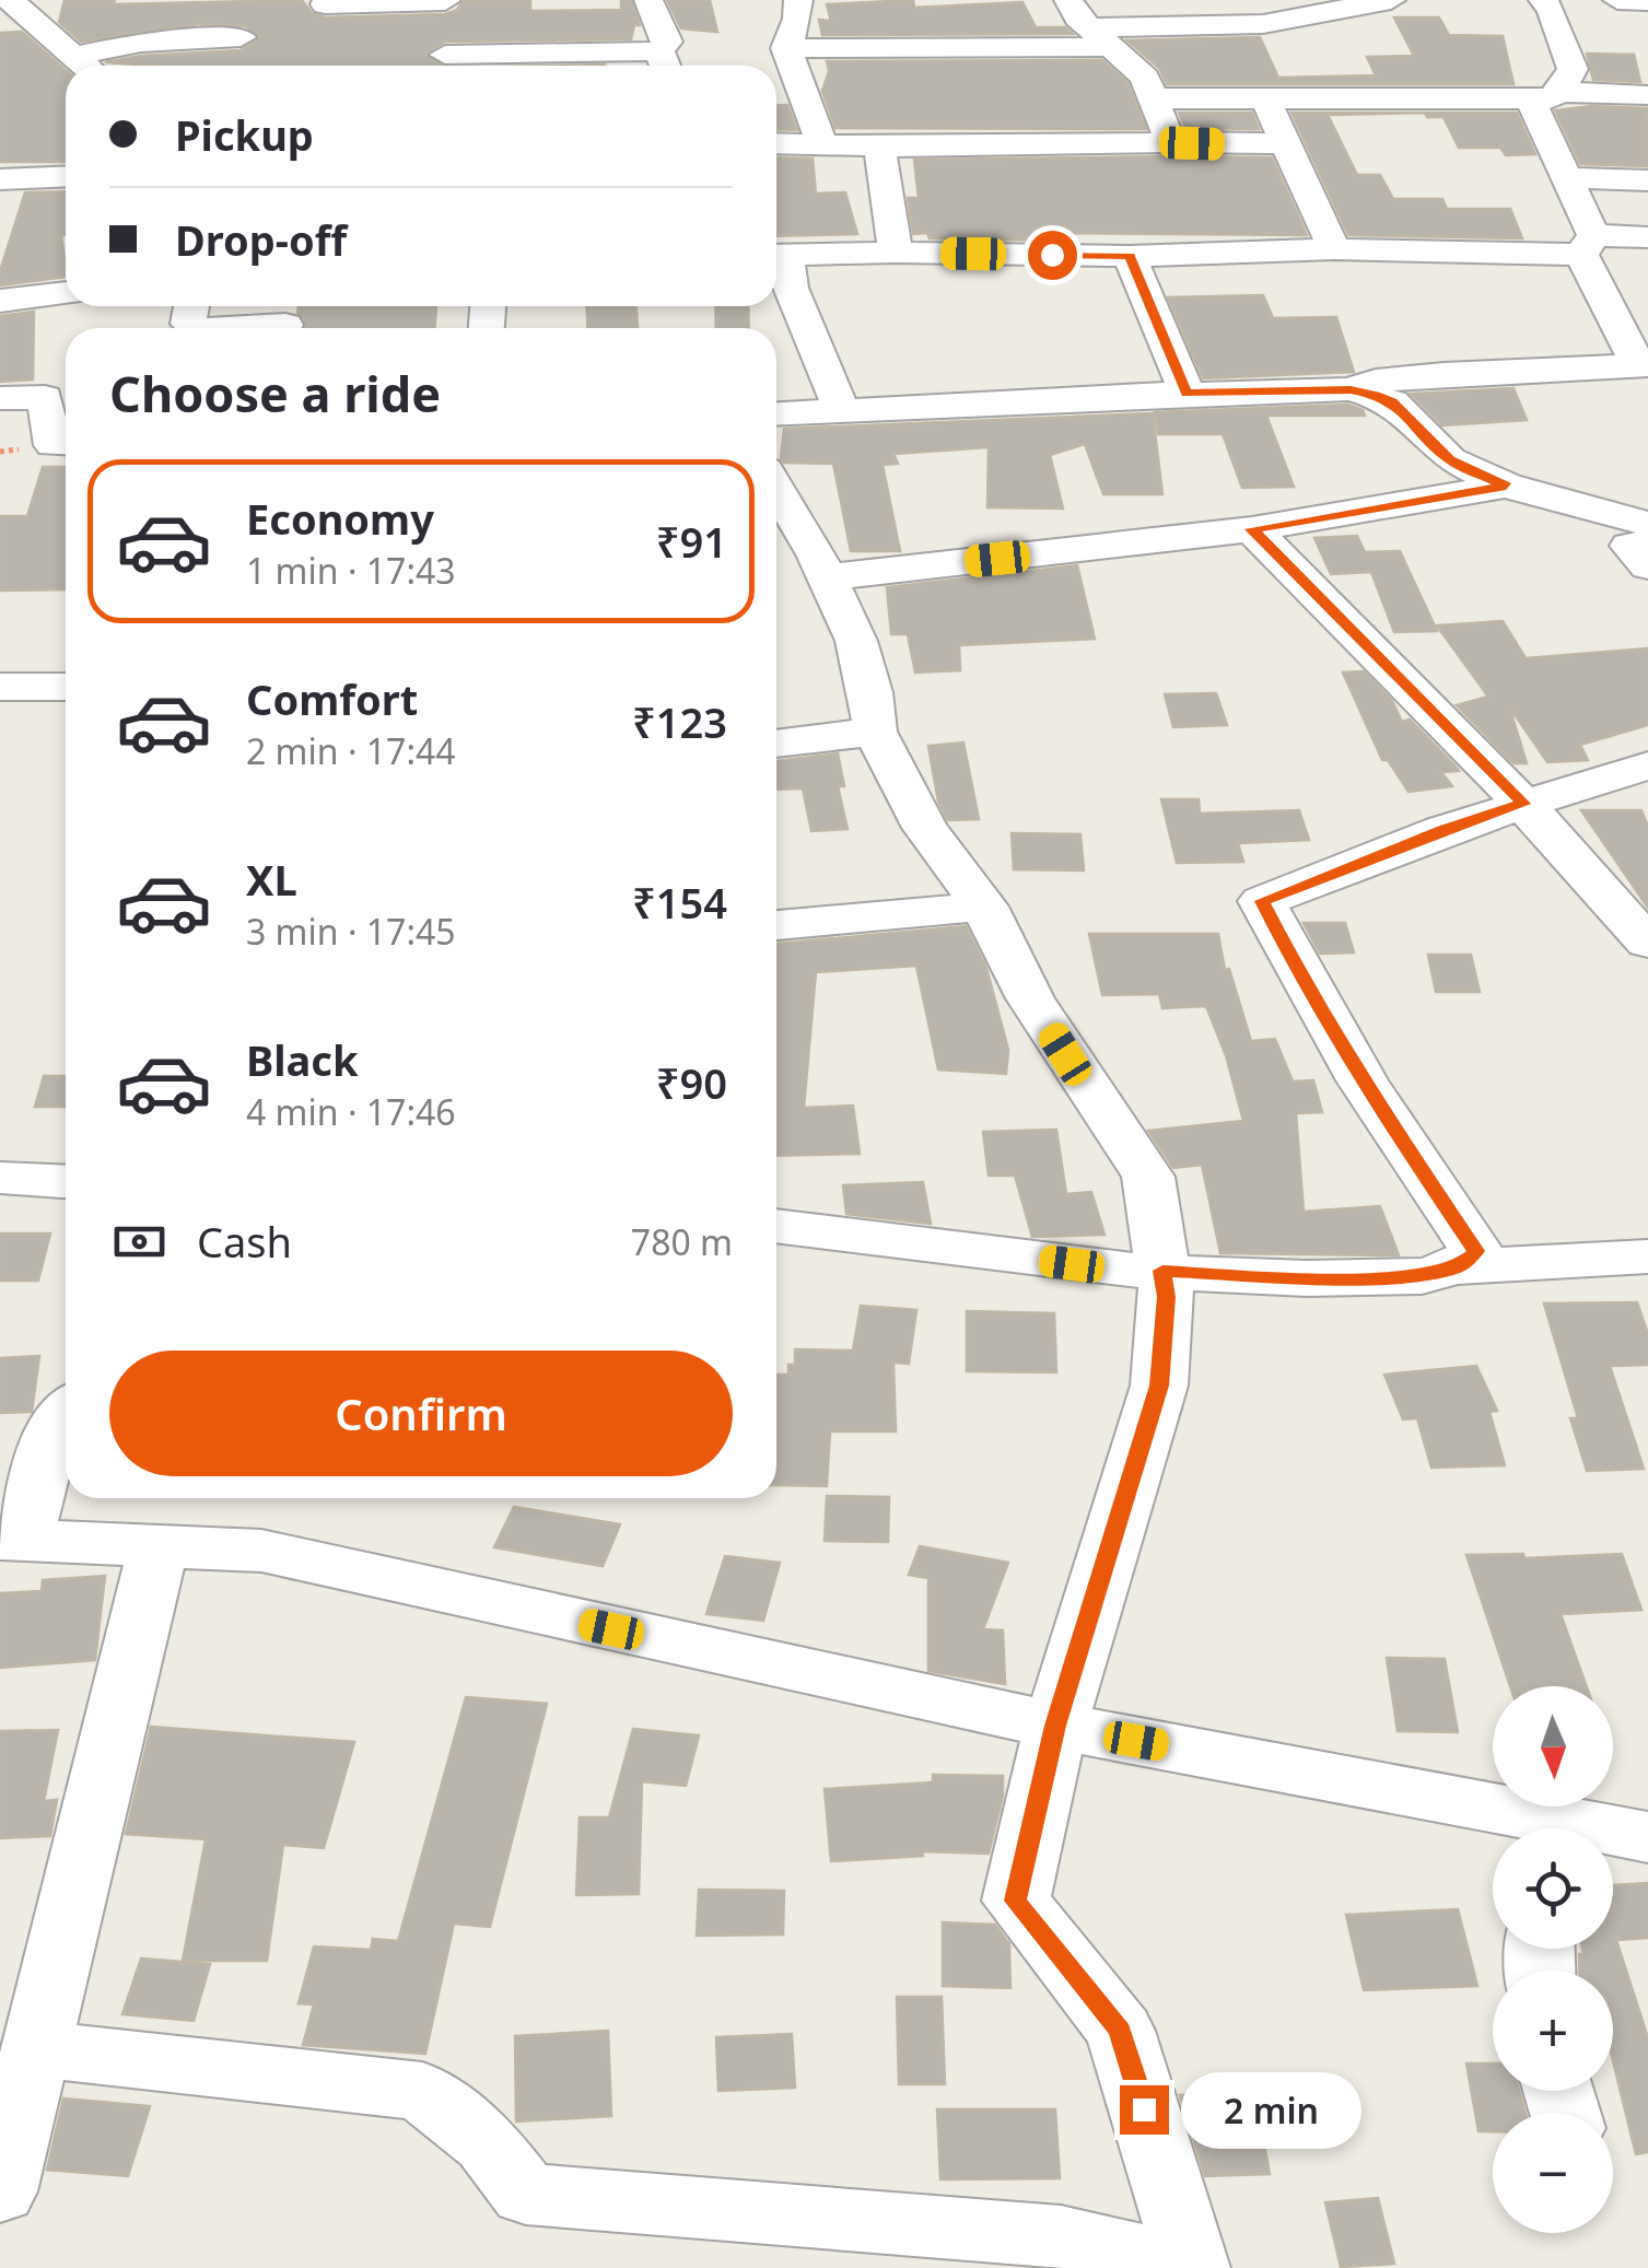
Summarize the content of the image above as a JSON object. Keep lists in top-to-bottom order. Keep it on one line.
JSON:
{"north":"bottom","page":{"banner":["Pickup","Drop-off"],"heading":"Choose a ride","list":[{"name":"Economy","note":"1 min · 17:43","value":"₹91"},{"name":"Comfort","note":"2 min · 17:44","value":"₹123"},{"name":"XL","note":"3 min · 17:45","value":"₹154"},{"name":"Black","note":"4 min · 17:46","value":"₹90"}],"pay":["Cash","780 m"],"buttons":"Confirm","map_buttons":["+","−"],"bubble":"2 min"}}
